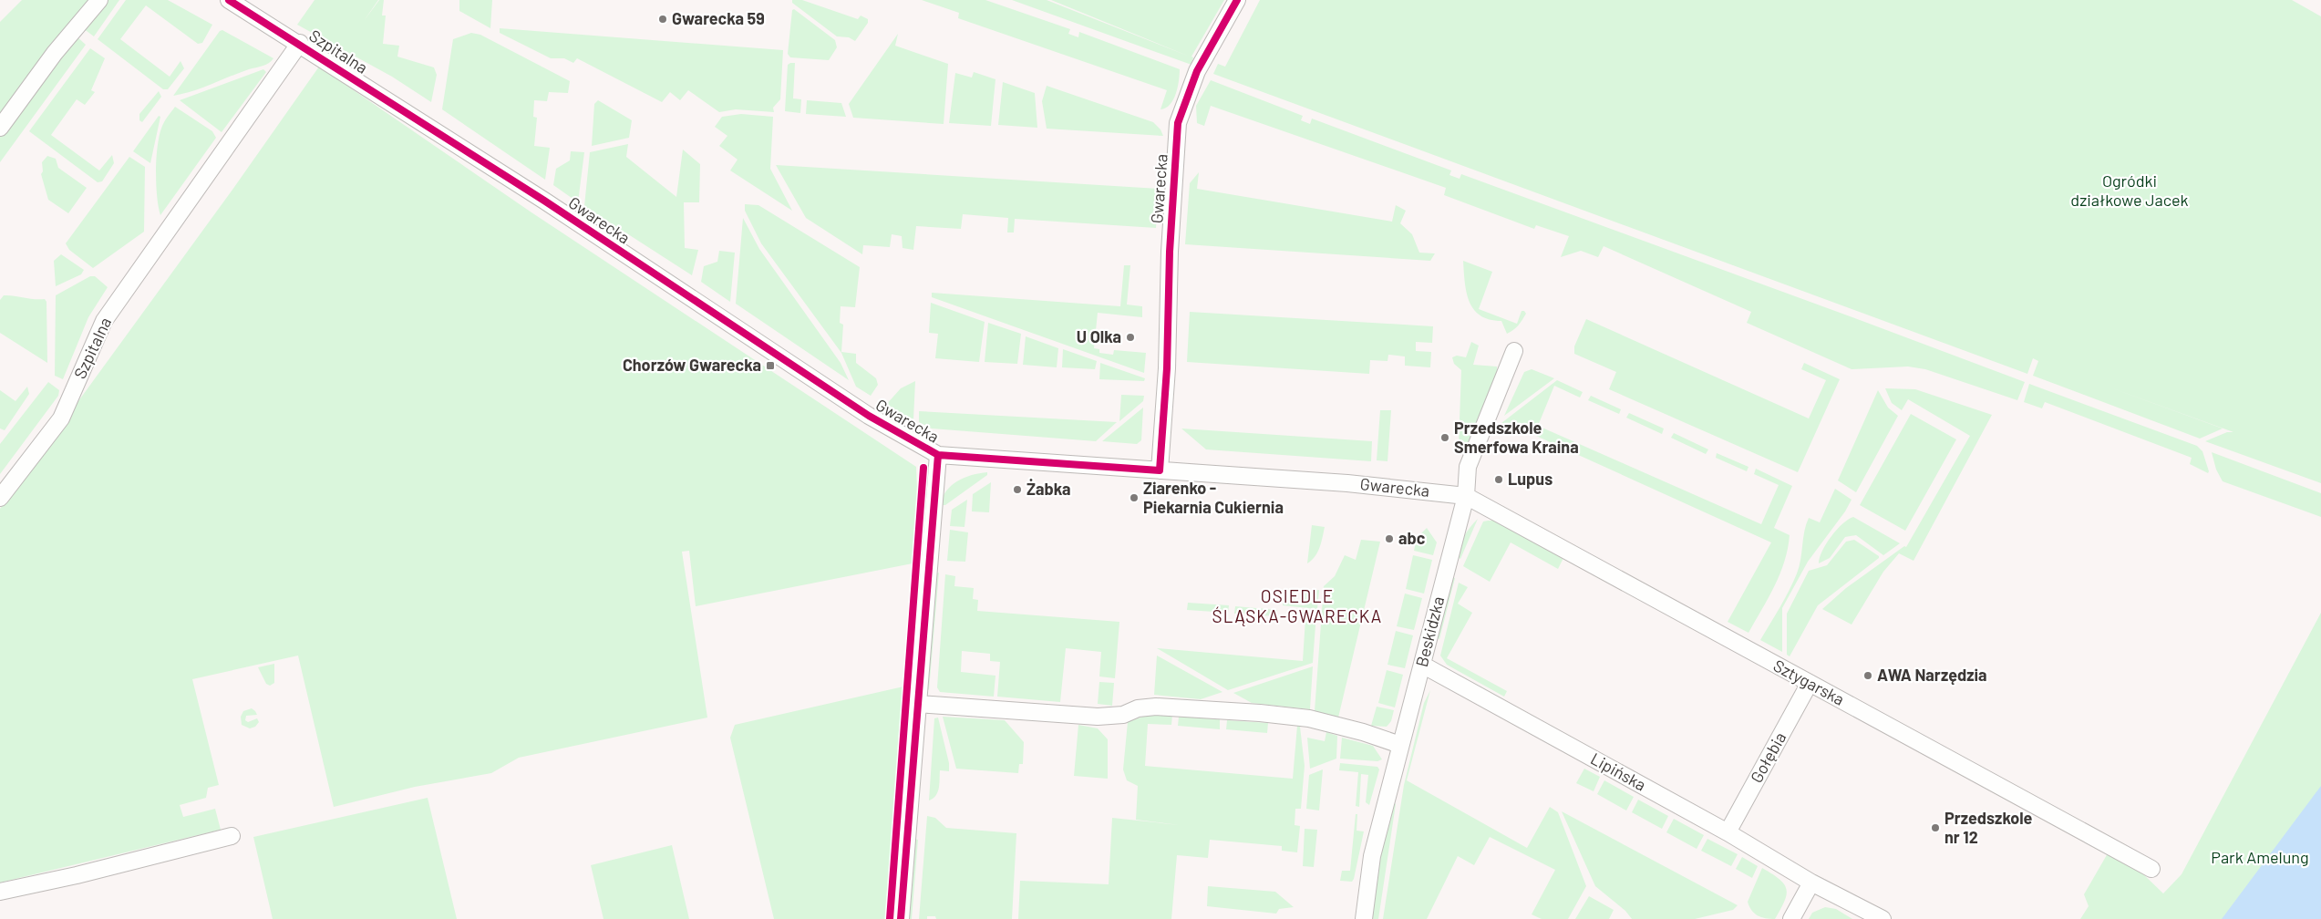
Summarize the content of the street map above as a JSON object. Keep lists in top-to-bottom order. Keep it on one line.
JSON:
{"streets":{"street":["Szpitalna","Gwarecka","Beskidzka","Sztygarska","Gołębia","Lipińska"]},"crossings":[["Szpitalna","Gwarecka"],["Gwarecka","Beskidzka"],["Gwarecka","Sztygarska"],["Beskidzka","Sztygarska"],["Beskidzka","Lipińska"],["Sztygarska","Gołębia"],["Gołębia","Lipińska"]],"districts":["OSIEDLE ŚLĄSKA-GWARECKA"],"parks":["Ogródki działkowe Jacek","Park Amelung"],"places":{"other":["Gwarecka 59","U Olka","Przedszkole Smerfowa Kraina","Lupus","Żabka","Ziarenko - Piekarnia Cukiernia","abc","AWA Narzędzia","Przedszkole nr 12"],"transit":["Chorzów Gwarecka"]}}
